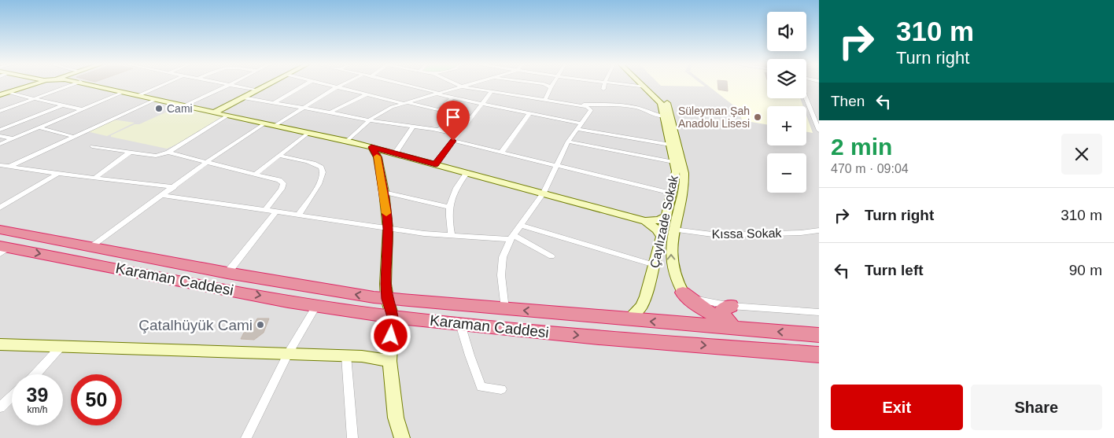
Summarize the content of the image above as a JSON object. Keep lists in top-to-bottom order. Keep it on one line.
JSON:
{"streets":{"highway":["Karaman Caddesi"],"street":["Çaylızade Sokak","Kıssa Sokak"]},"crossings":[["Çaylızade Sokak","Kıssa Sokak"],["Çaylızade Sokak","Karaman Caddesi"]],"places":["Cami","Süleyman Şah Anadolu Lisesi","Çatalhüyük Cami"],"page":{"turn":["310 m","Turn right"],"map_buttons":["+","−"],"then":"Then","heading":["2 min","470 m · 09:04"],"list":[{"name":"Turn right","value":"310 m"},{"name":"Turn left","value":"90 m"}],"speed":"39 km/h","limit":"50","buttons":["Exit","Share"]}}
